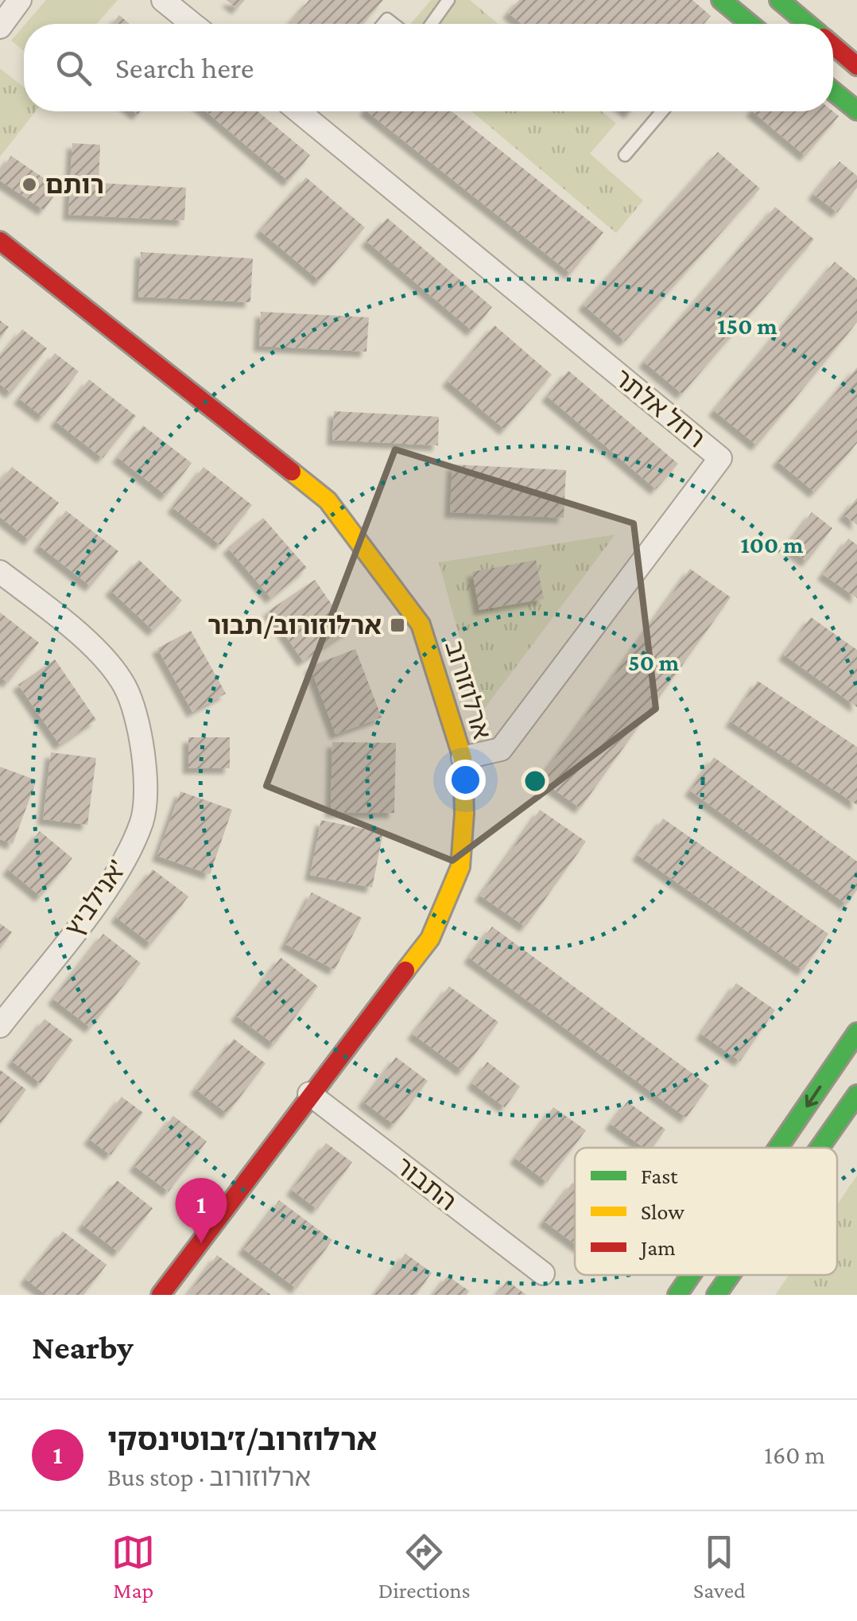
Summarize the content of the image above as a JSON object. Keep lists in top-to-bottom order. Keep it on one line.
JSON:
{"streets":{"street":["רחל אלתר","ארלוזורוב","אנילביץ'","התבור"]},"crossings":[["רחל אלתר","ארלוזורוב"],["ארלוזורוב","התבור"]],"places":{"other":["רותם"],"transit":["ארלוזורוב/תבור"]},"legend":["Fast","Slow","Jam"],"page":{"search":"Search here","pins":"1","heading":"Nearby","list":[{"mark":"1","name":"ארלוזרוב/ז׳בוטינסקי","note":"Bus stop · ארלוזורוב","value":"160 m"}],"nav":["Map","Directions","Saved"]},"rings":["150 m","100 m","50 m"]}
